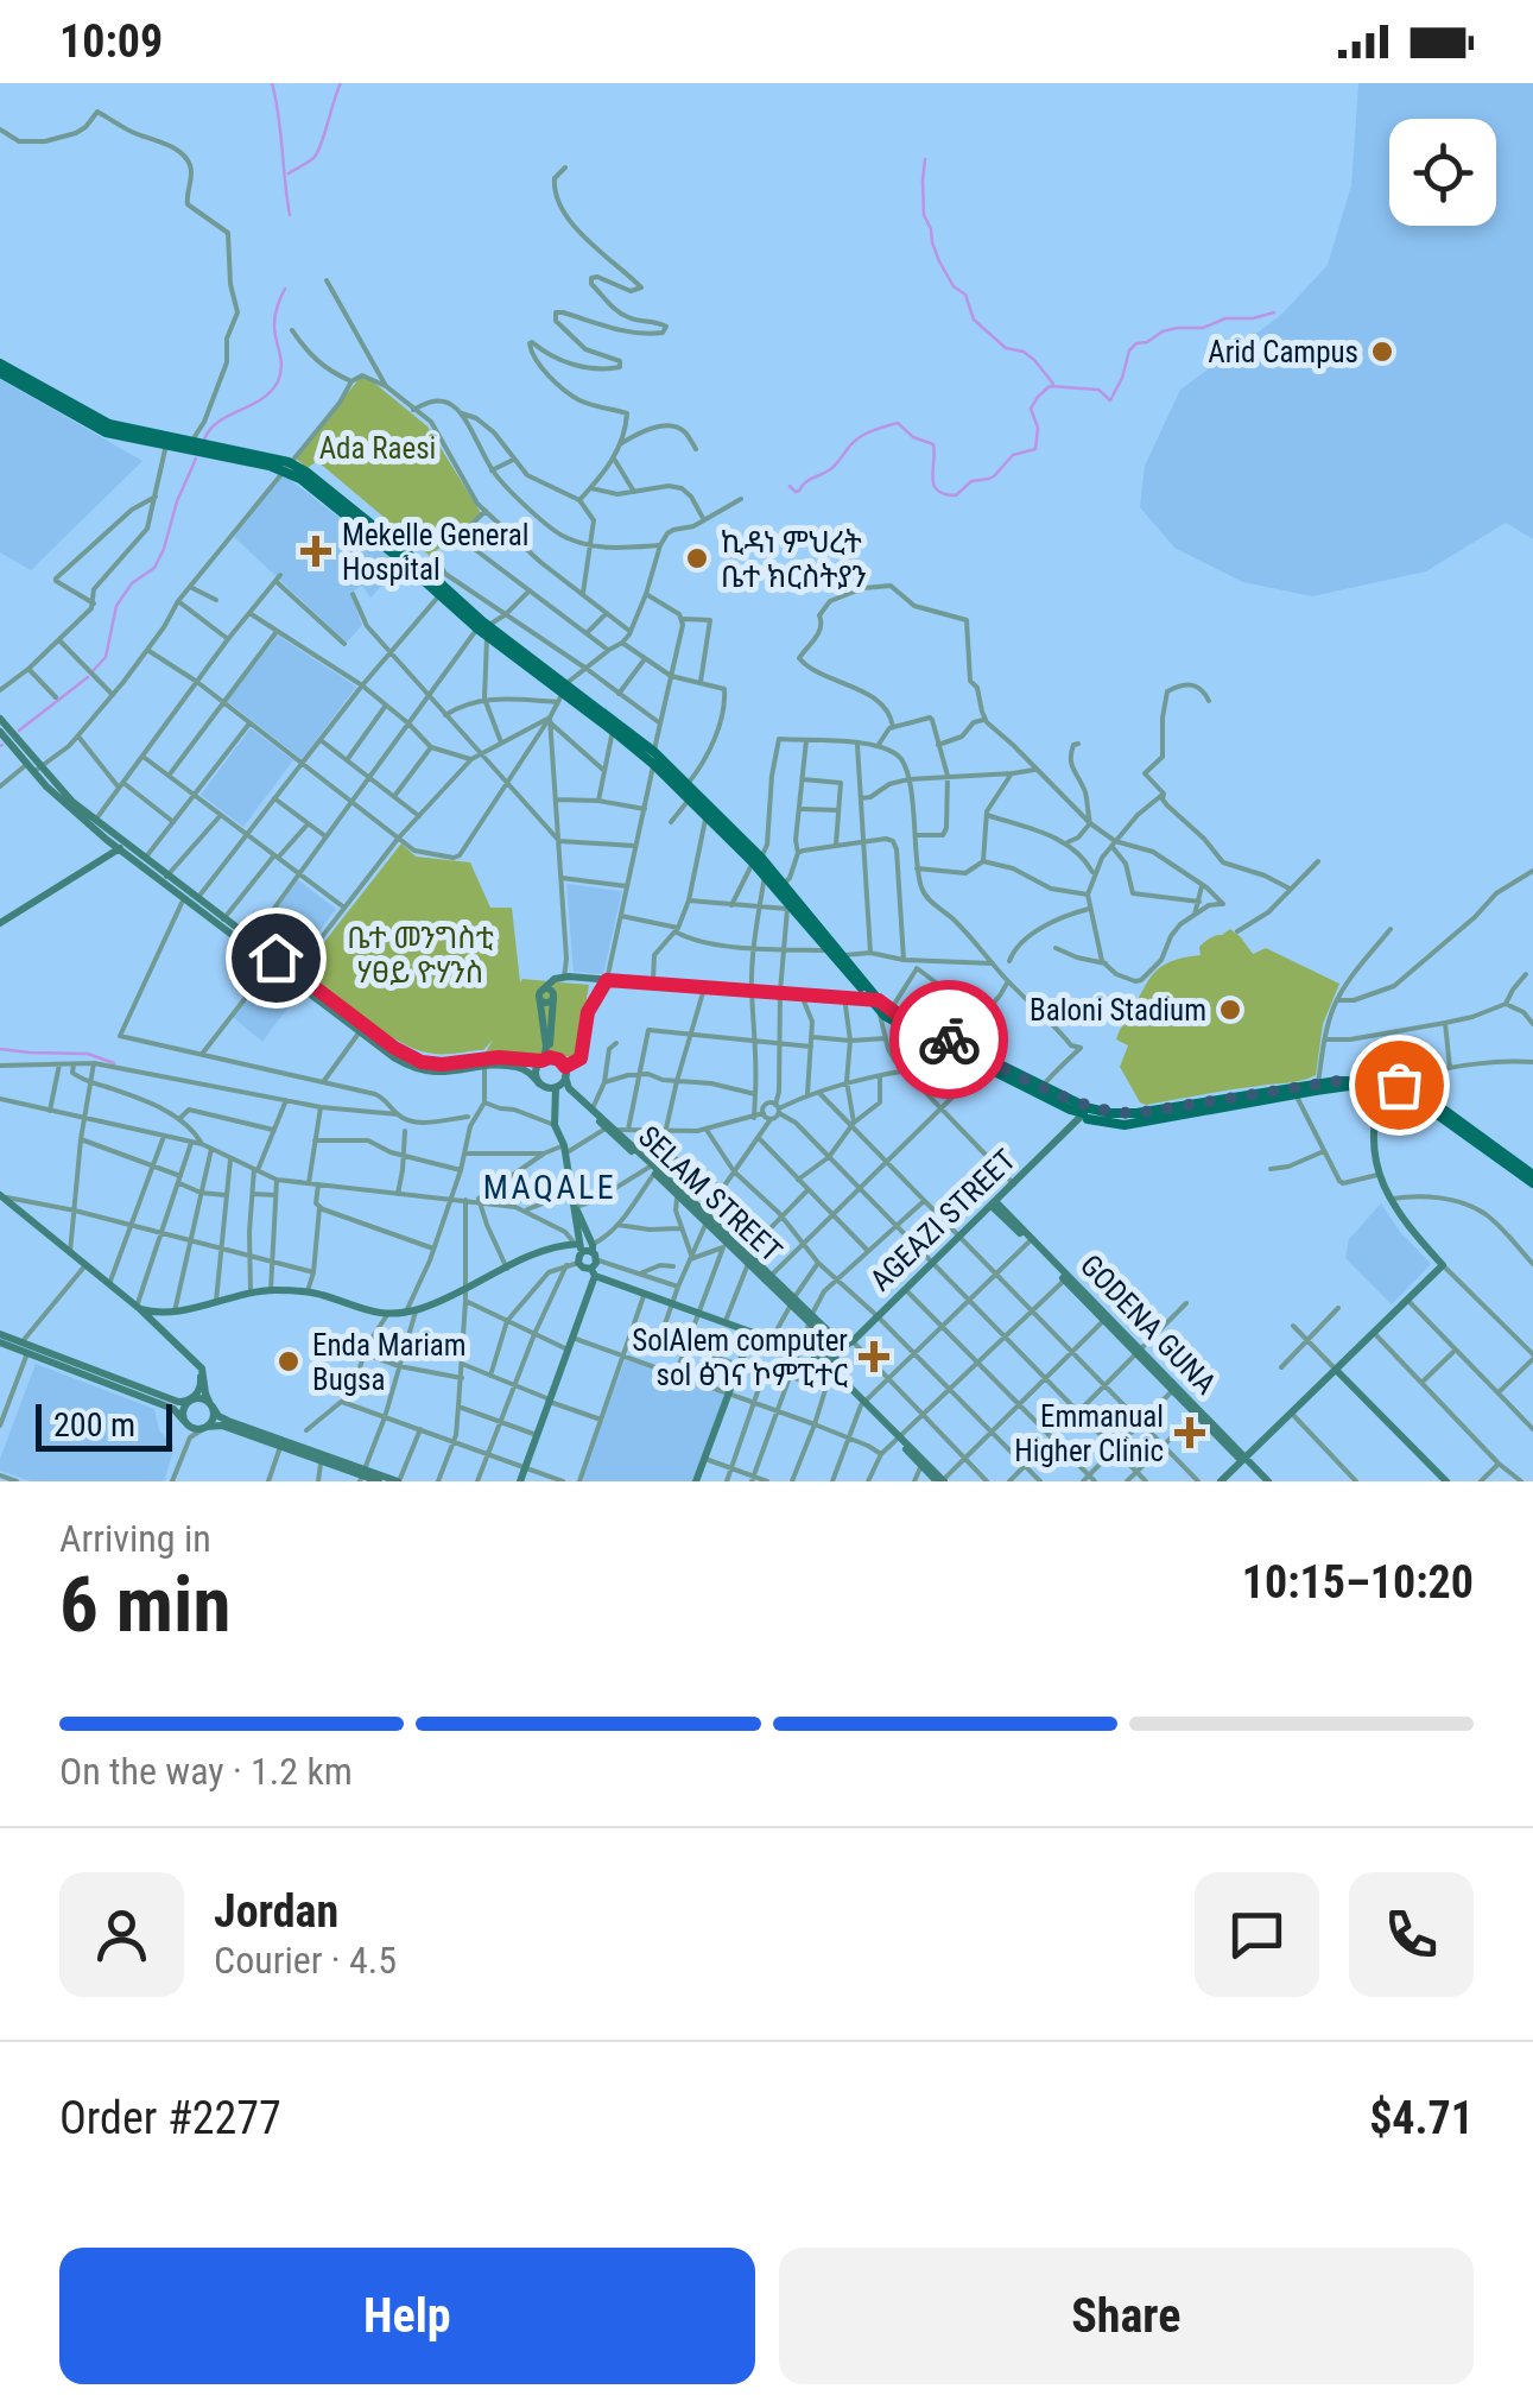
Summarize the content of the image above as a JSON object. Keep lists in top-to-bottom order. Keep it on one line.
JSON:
{"streets":{"street":["SELAM STREET","AGEAZI STREET","GODENA GUNA"]},"crossings":[["SELAM STREET","AGEAZI STREET"],["AGEAZI STREET","GODENA GUNA"]],"districts":["MAQALE"],"parks":["Ada Raesi","ቤተ መንግስቲ ሃፀይ ዮሃንስ"],"places":{"other":["Arid Campus","ኪዳነ ምህረት ቤተ ክርስትያን","Baloni Stadium","Enda Mariam Bugsa"],"health":["Mekelle General Hospital","SolAlem computer sol ፅገና ኮምፒተር","Emmanual Higher Clinic"]},"scale_bar":"200 m","page":{"status":"10:09","scale":"200 m","heading":["6 min","Arriving in","10:15–10:20"],"panel":["Jordan","Courier · 4.5","Order #2277","$4.71"],"bar":"On the way · 1.2 km","buttons":["Help","Share"]}}
